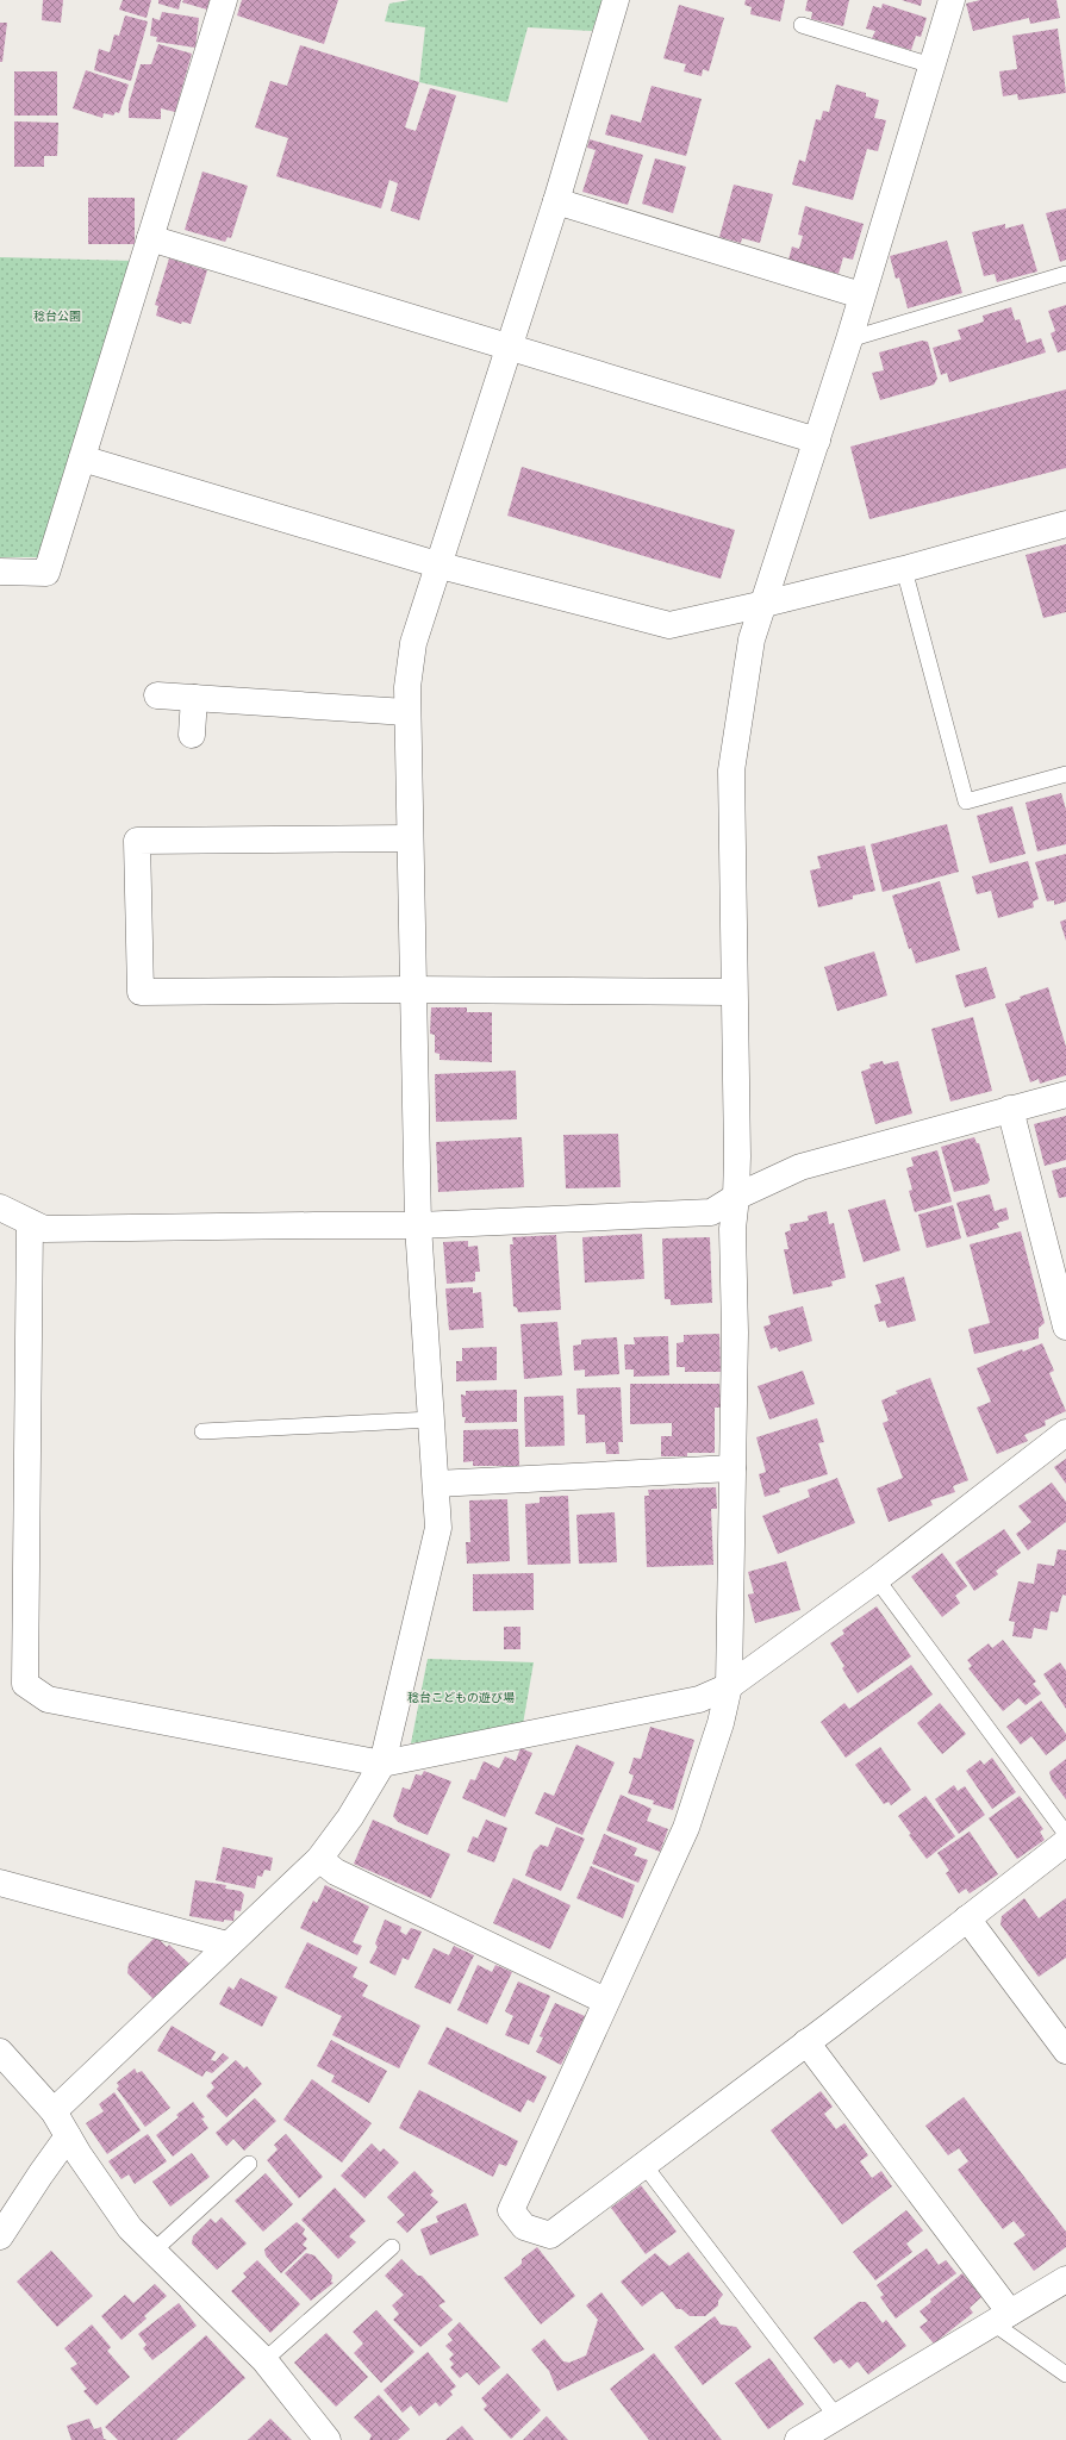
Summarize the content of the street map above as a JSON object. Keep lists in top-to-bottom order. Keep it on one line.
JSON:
{"parks":["稔台公園","稔台こどもの遊び場"]}
